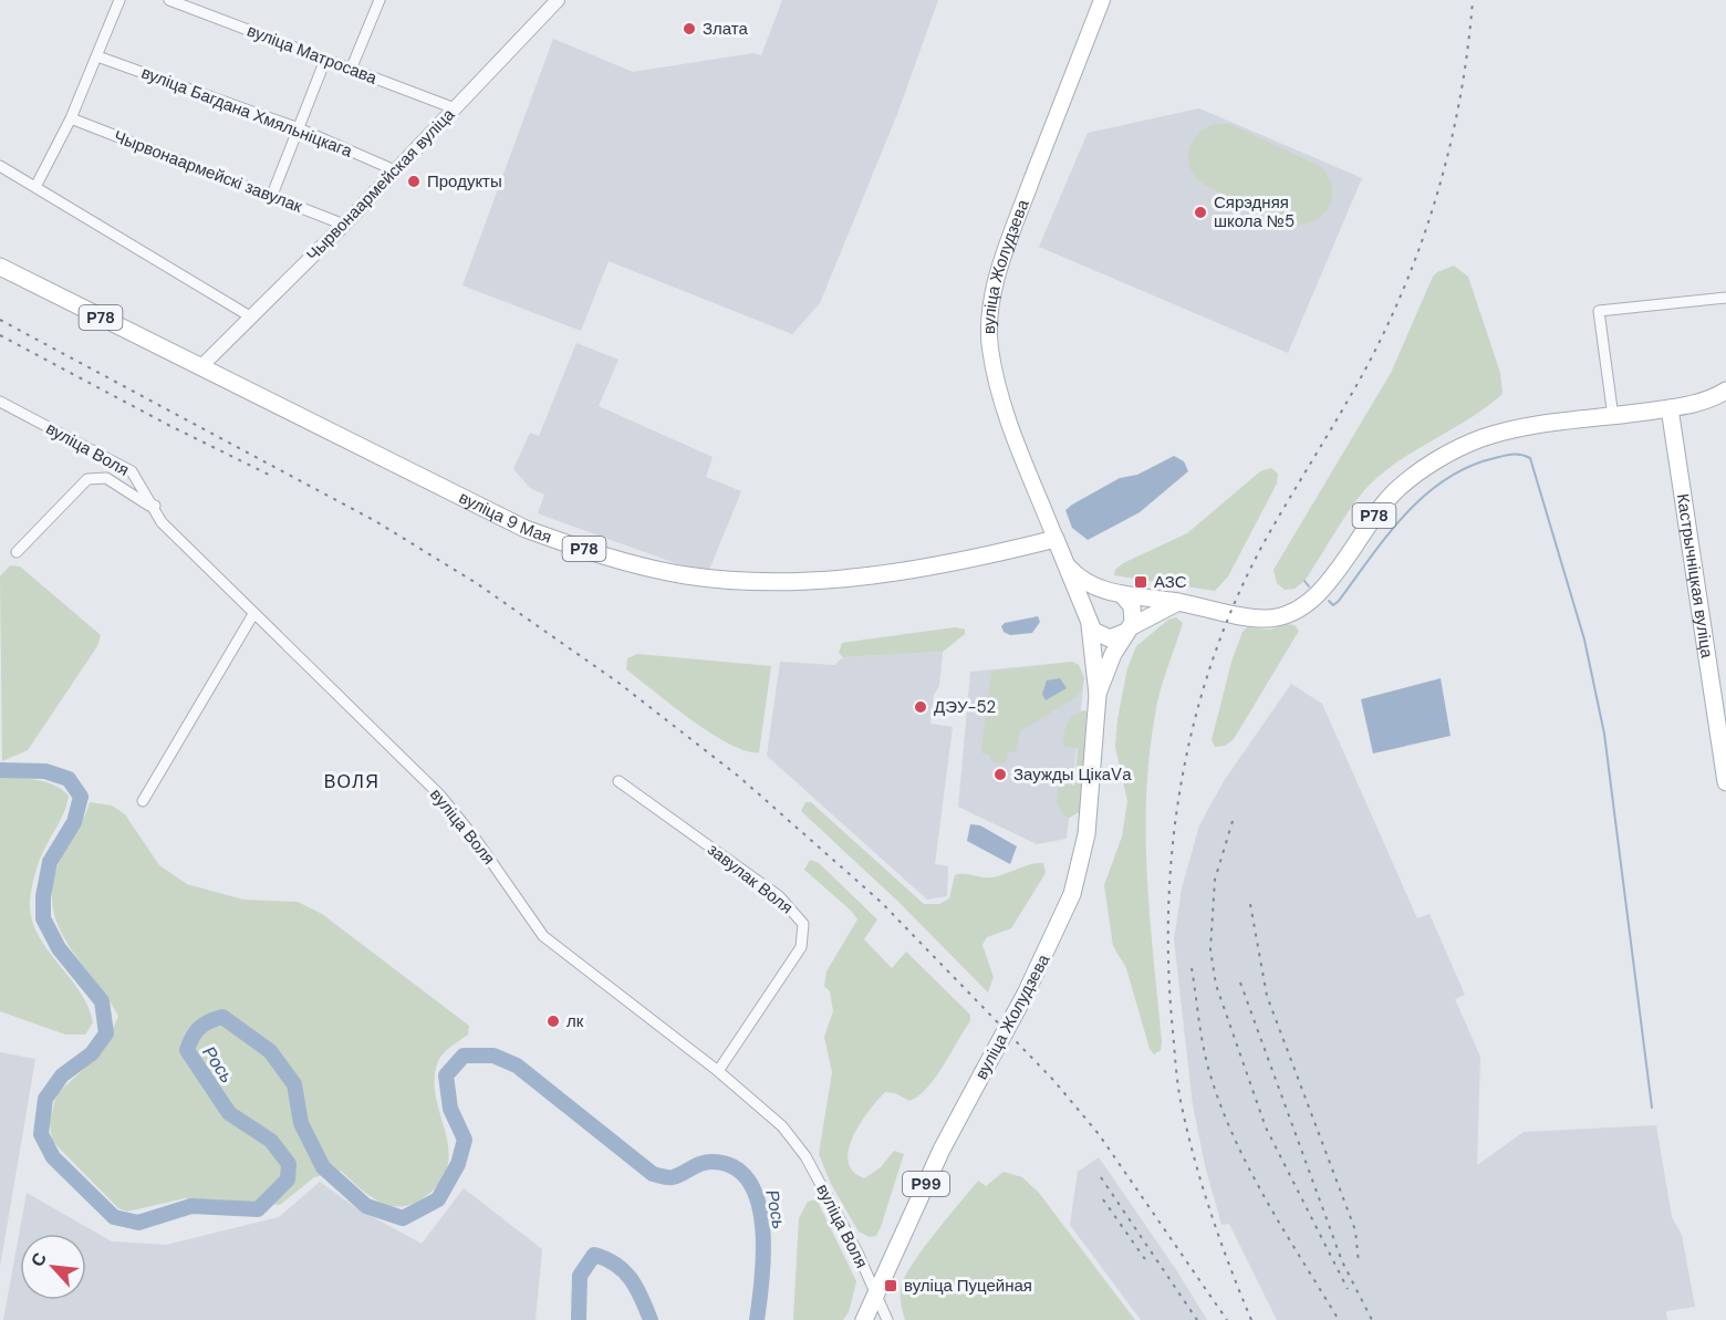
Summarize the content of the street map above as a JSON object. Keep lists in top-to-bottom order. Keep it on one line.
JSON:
{"streets":{"main road":["вуліца Жолудзева","Р78","вуліца 9 Мая","Кастрычніцкая вуліца","Р99"],"street":["вуліца Матросава","вуліца Багдана Хмяльніцкага","Чырвонаармейскі завулак","Чырвонаармейская вуліца","вуліца Воля","завулак Воля"]},"crossings":[["вуліца Матросава","Чырвонаармейская вуліца"],["вуліца Багдана Хмяльніцкага","Чырвонаармейская вуліца"],["Чырвонаармейскі завулак","Чырвонаармейская вуліца"],["Чырвонаармейская вуліца","вуліца 9 Мая"],["вуліца Жолудзева","вуліца Воля"],["вуліца Жолудзева","вуліца 9 Мая"],["вуліца Жолудзева","Р99"],["Р78","Кастрычніцкая вуліца"],["Р78","Р99"],["вуліца Воля","завулак Воля"]],"districts":["ВОЛЯ"],"water":["Рось"],"places":{"other":["Злата","Продукты","Сярэдняя школа №5","ДЭУ-52","Заужды ЦікаVа","лк"],"transit":["АЗС","вуліца Пуцейная"]},"north":"top left"}
